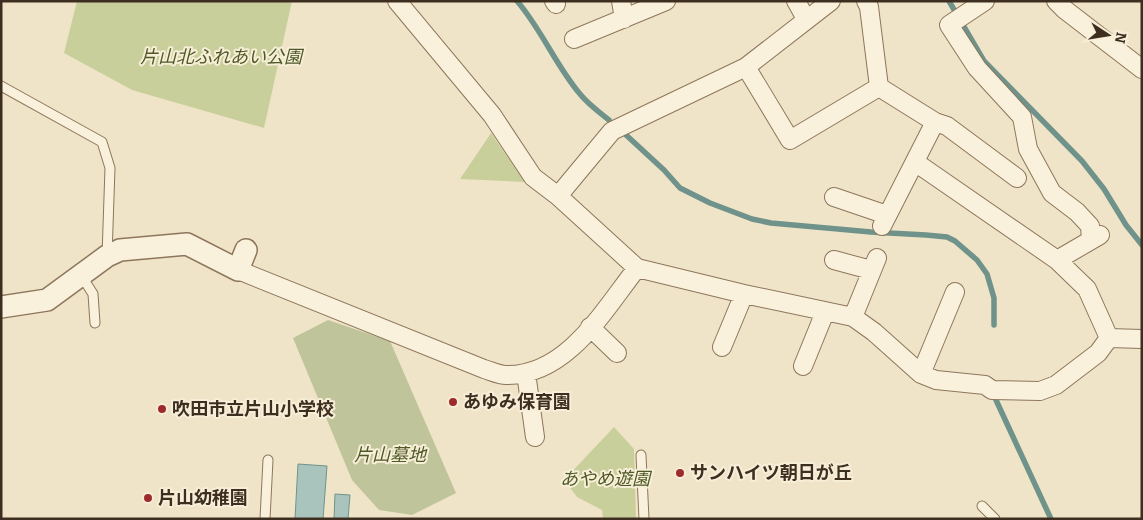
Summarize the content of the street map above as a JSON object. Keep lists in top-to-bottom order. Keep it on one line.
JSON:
{"parks":["片山北ふれあい公園","片山墓地","あやめ遊園"],"places":["あゆみ保育園","吹田市立片山小学校","サンハイツ朝日が丘","片山幼稚園"],"north":"right"}
